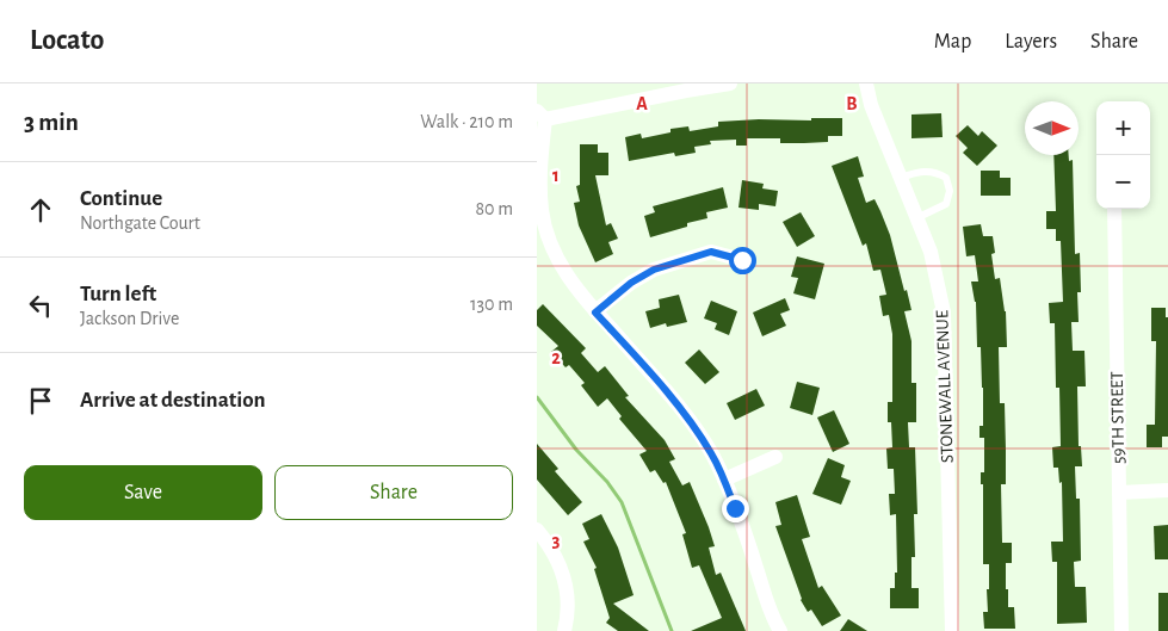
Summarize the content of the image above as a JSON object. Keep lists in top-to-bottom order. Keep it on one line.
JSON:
{"streets":{"street":["STONEWALL AVENUE","59TH STREET"]},"north":"right","page":{"header":"Locato","nav":["Map","Layers","Share"],"heading":["3 min","Walk · 210 m"],"map_buttons":["+","−"],"list":[["Continue","Northgate Court","80 m"],["Turn left","Jackson Drive","130 m"],"Arrive at destination"],"buttons":["Save","Share"]},"grid":{"columns":["A","B"],"rows":["1","2","3"]}}
